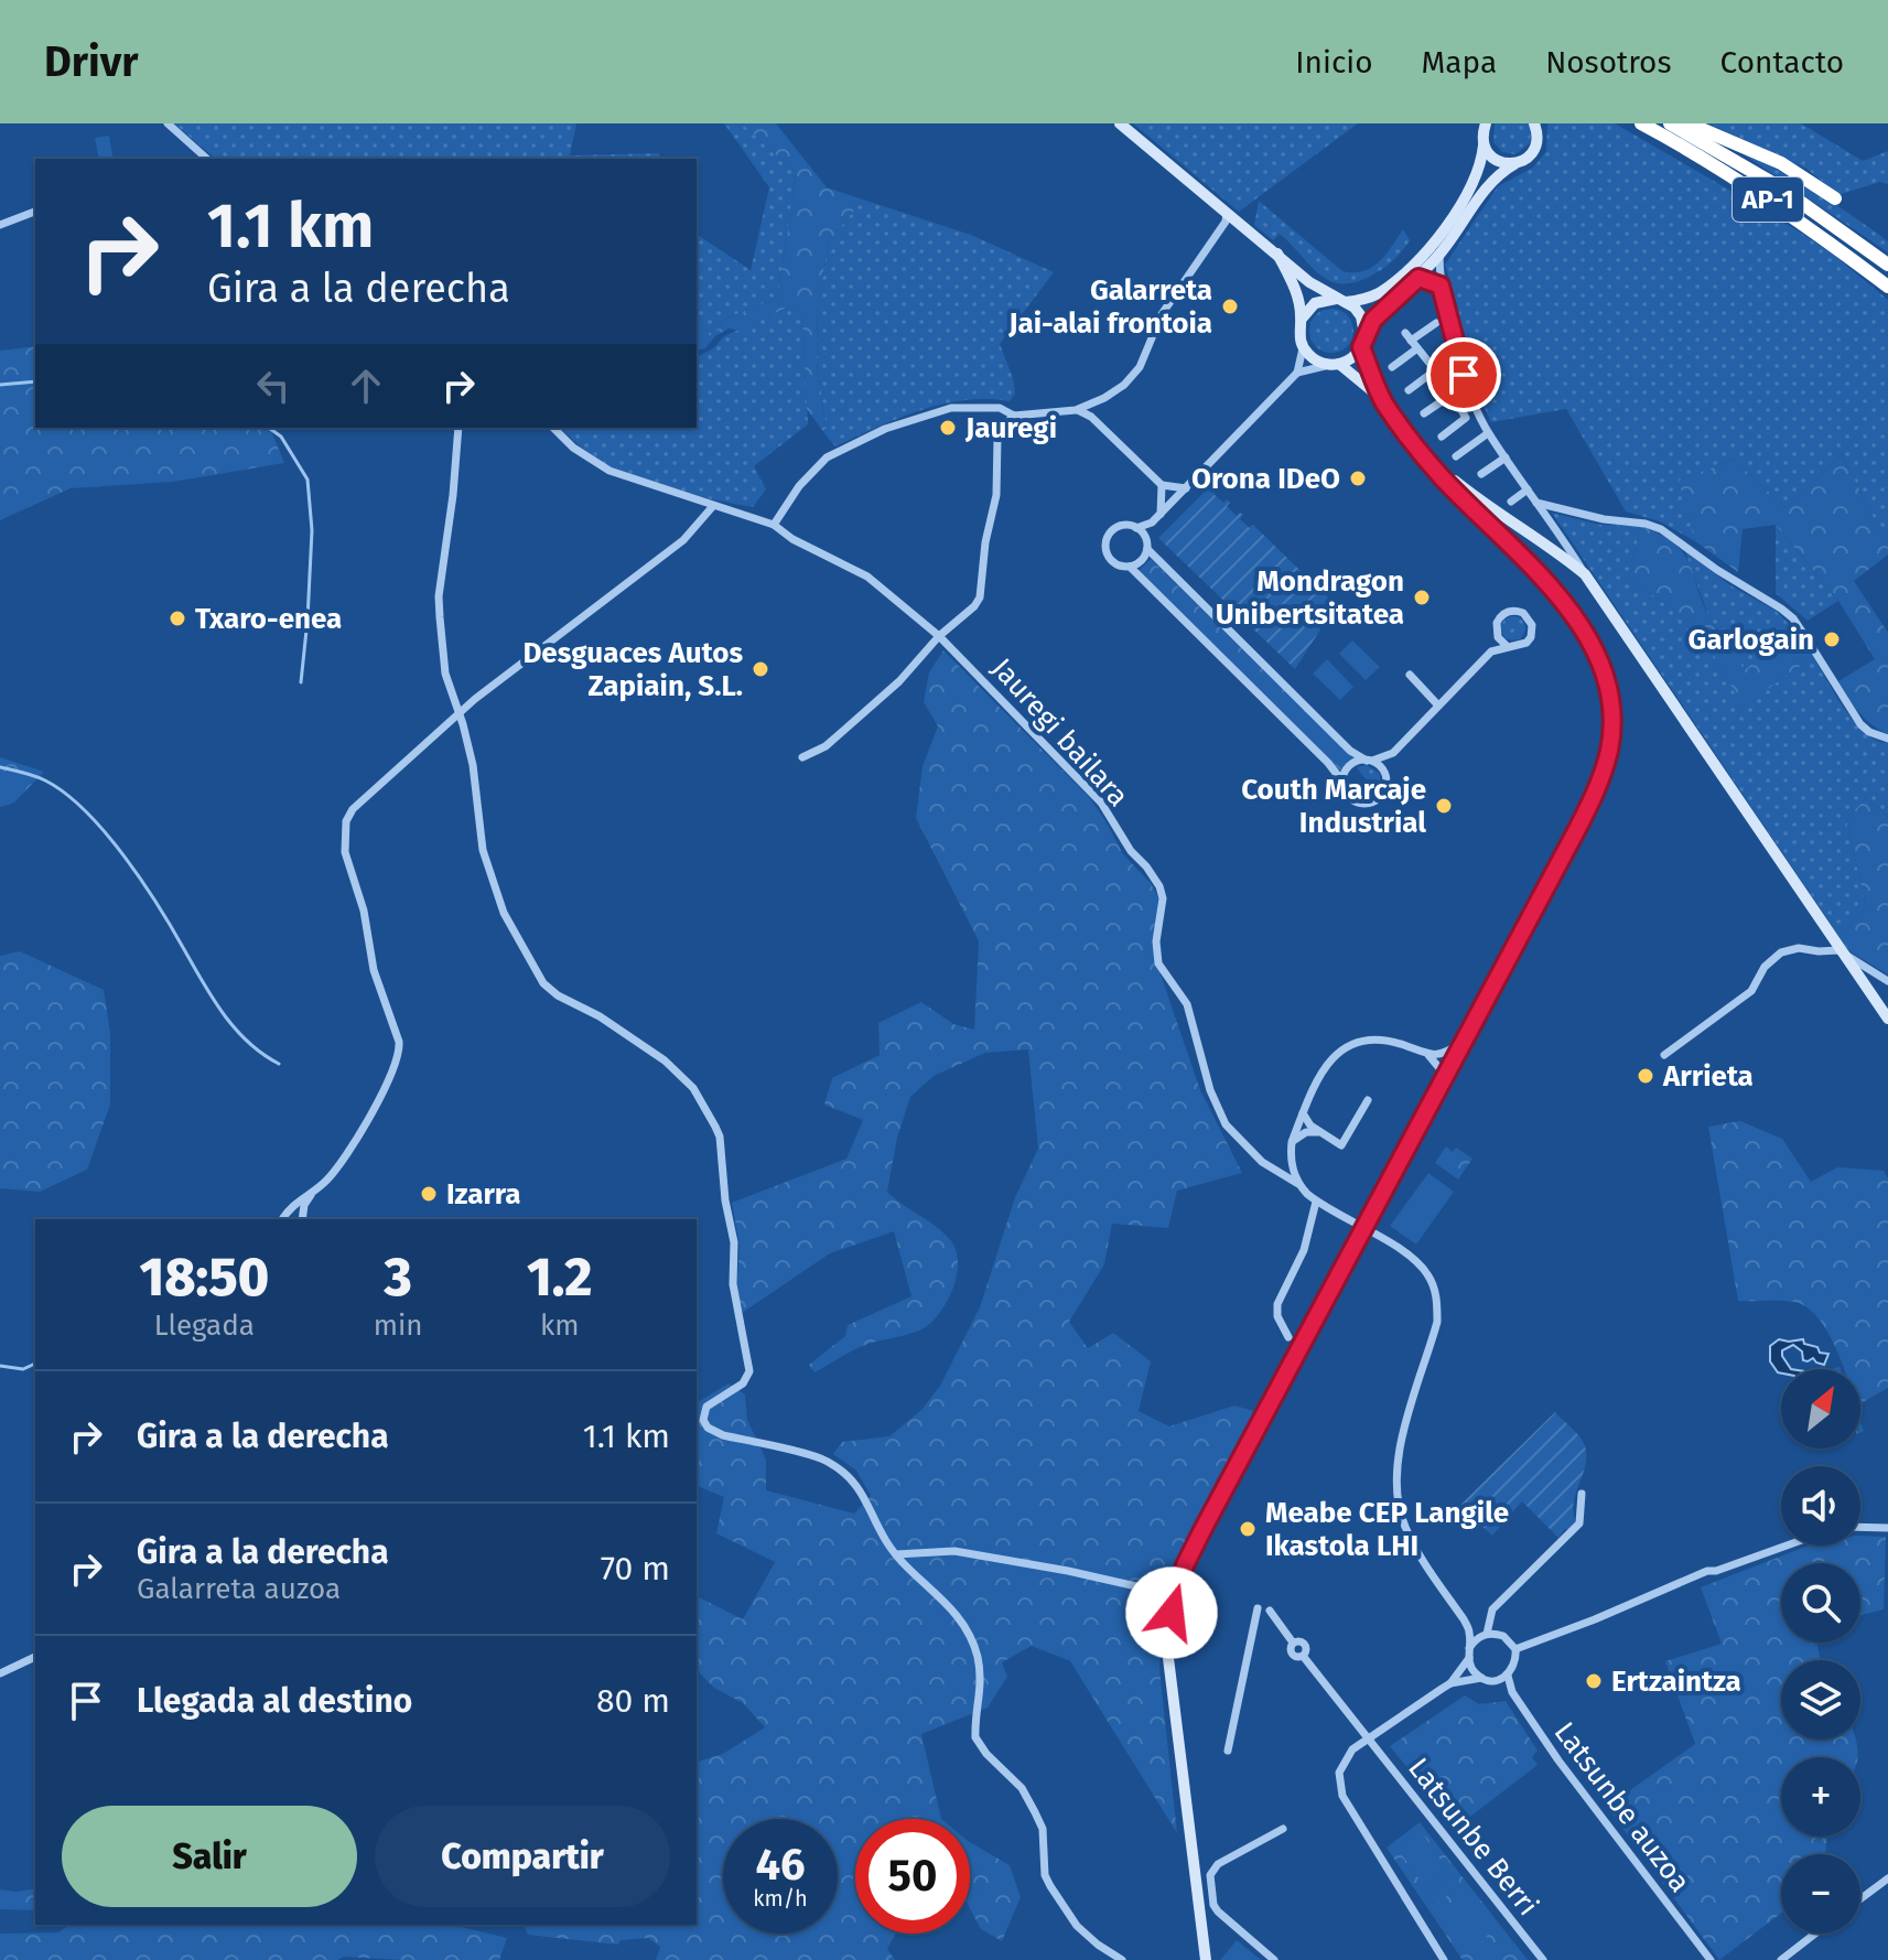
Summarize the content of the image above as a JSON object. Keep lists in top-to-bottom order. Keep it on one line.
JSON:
{"streets":{"highway":["AP-1"],"street":["Jauregi bailara","Latsunbe auzoa","Latsunbe Berri"]},"places":["Galarreta Jai-alai frontoia","Jauregi","Orona IDeO","Mondragon Unibertsitatea","Txaro-enea","Garlogain","Desguaces Autos Zapiain, S.L.","Couth Marcaje Industrial","Arrieta","Izarra","Meabe CEP Langile Ikastola LHI","Ertzaintza"],"north":"top right","page":{"header":"Drivr","nav":["Inicio","Mapa","Nosotros","Contacto"],"turn":["1.1 km","Gira a la derecha"],"eta":["18:50","Llegada","3","min","1.2","km"],"map_buttons":["+","−"],"list":[{"name":"Gira a la derecha","value":"1.1 km"},{"name":"Gira a la derecha","note":"Galarreta auzoa","value":"70 m"},{"name":"Llegada al destino","value":"80 m"}],"buttons":["Salir","Compartir"],"speed":"46 km/h","limit":"50"}}
